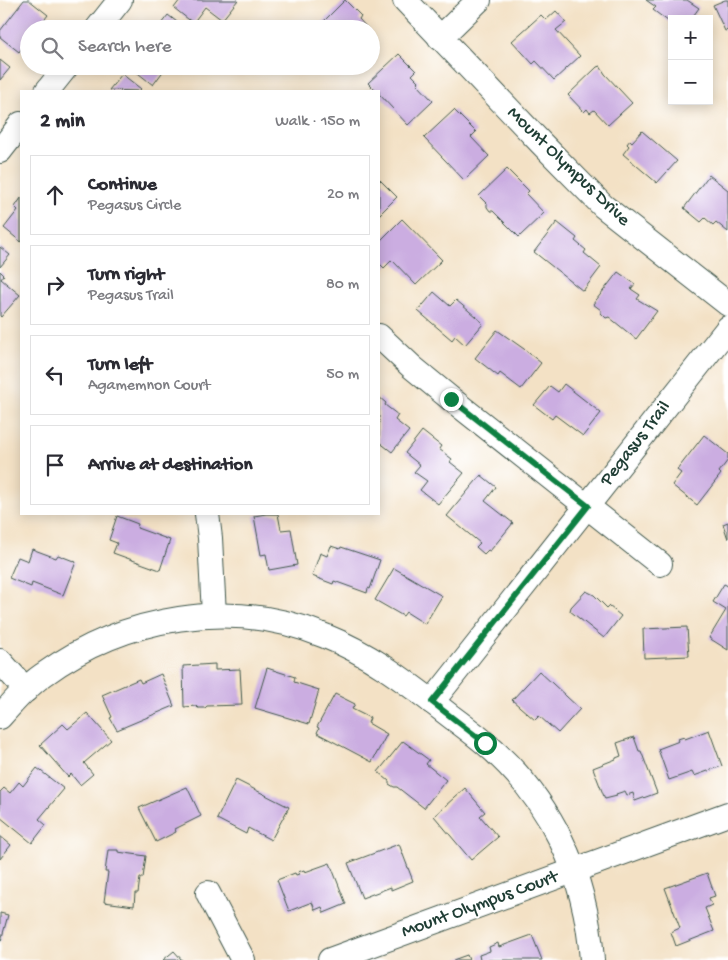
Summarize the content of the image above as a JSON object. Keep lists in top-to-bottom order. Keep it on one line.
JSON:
{"streets":{"street":["Mount Olympus Drive","Pegasus Trail","Mount Olympus Court"]},"page":{"map_buttons":["+","−"],"search":"Search here","heading":["2 min","Walk · 150 m"],"list":[["Continue","Pegasus Circle","20 m"],["Turn right","Pegasus Trail","80 m"],["Turn left","Agamemnon Court","50 m"],"Arrive at destination"]}}
